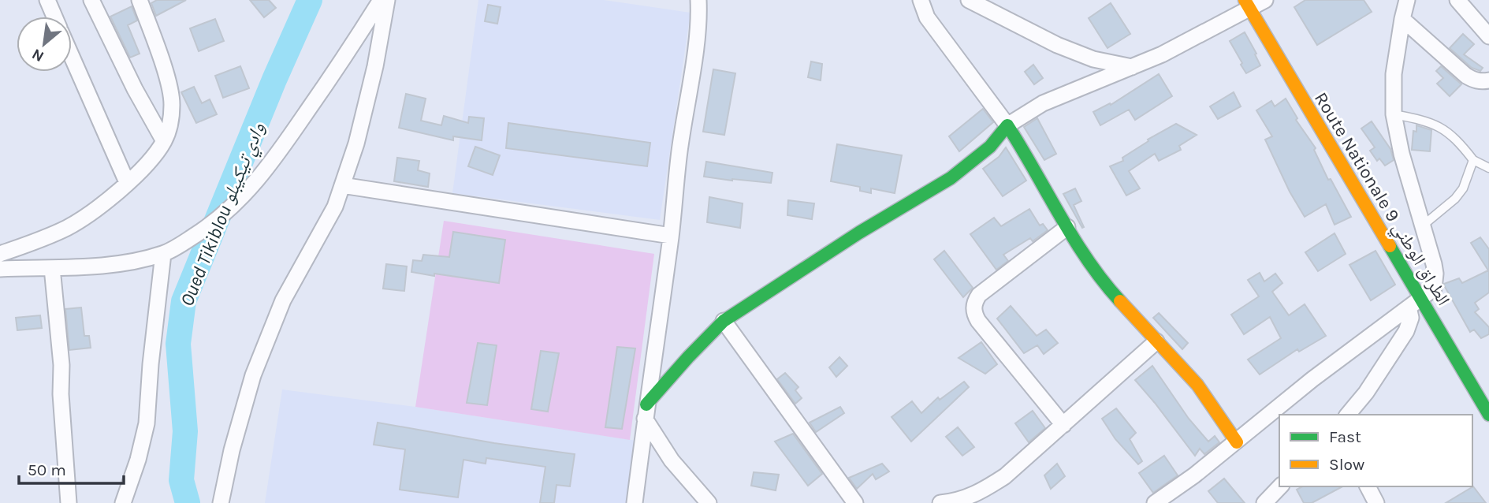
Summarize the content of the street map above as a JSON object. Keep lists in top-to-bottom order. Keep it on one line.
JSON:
{"streets":{"street":["Route Nationale الطراق الوطني 9"]},"water":["Oued Tikiblou وادي تيكيبلو"],"legend":["Fast","Slow"],"scale_bar":"50 m","north":"bottom left"}
